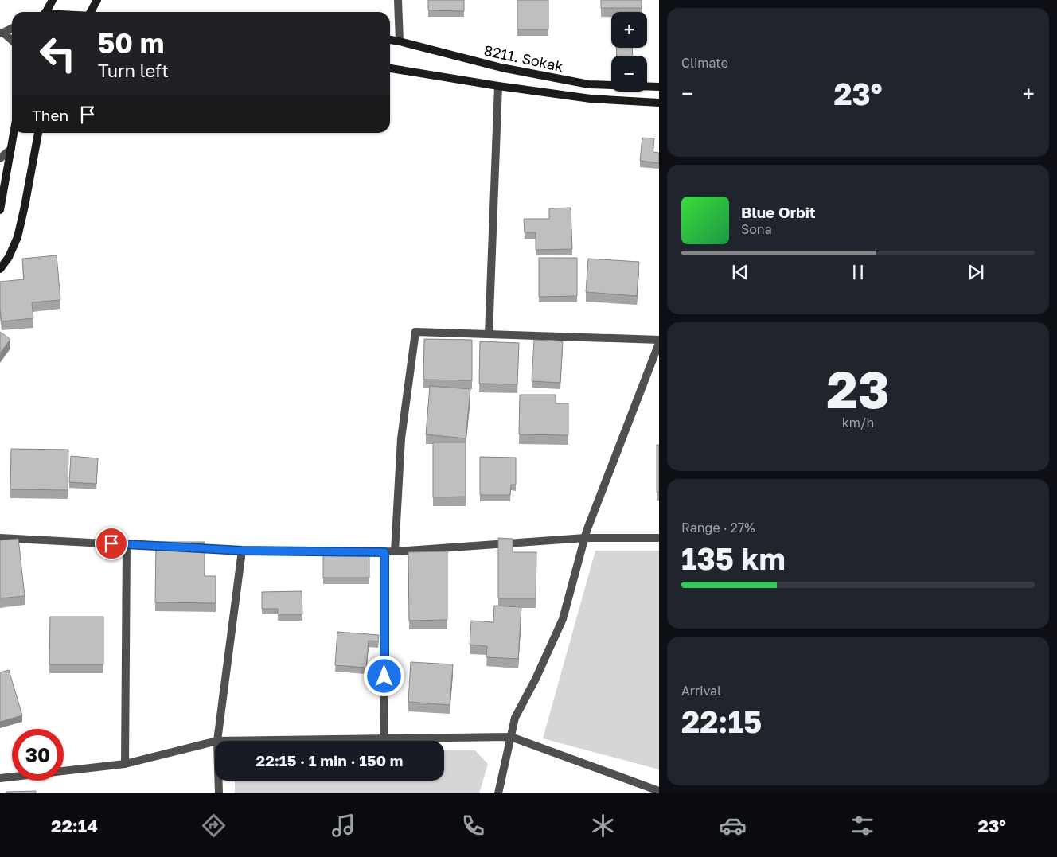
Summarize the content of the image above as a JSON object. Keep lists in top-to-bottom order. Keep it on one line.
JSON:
{"streets":{"street":["8211. Sokak"]},"page":{"tile":["Climate",["23","km/h"],["Range · 27%","135 km"],["Arrival","22:15"]],"map_buttons":["+","−"],"turn":["50 m","Turn left"],"heat":["−","23°","+"],"then":"Then","song":["Blue Orbit","Sona"],"limit":"30","trip":"22:15 · 1 min · 150 m","tabs":["22:14","23°"]}}
